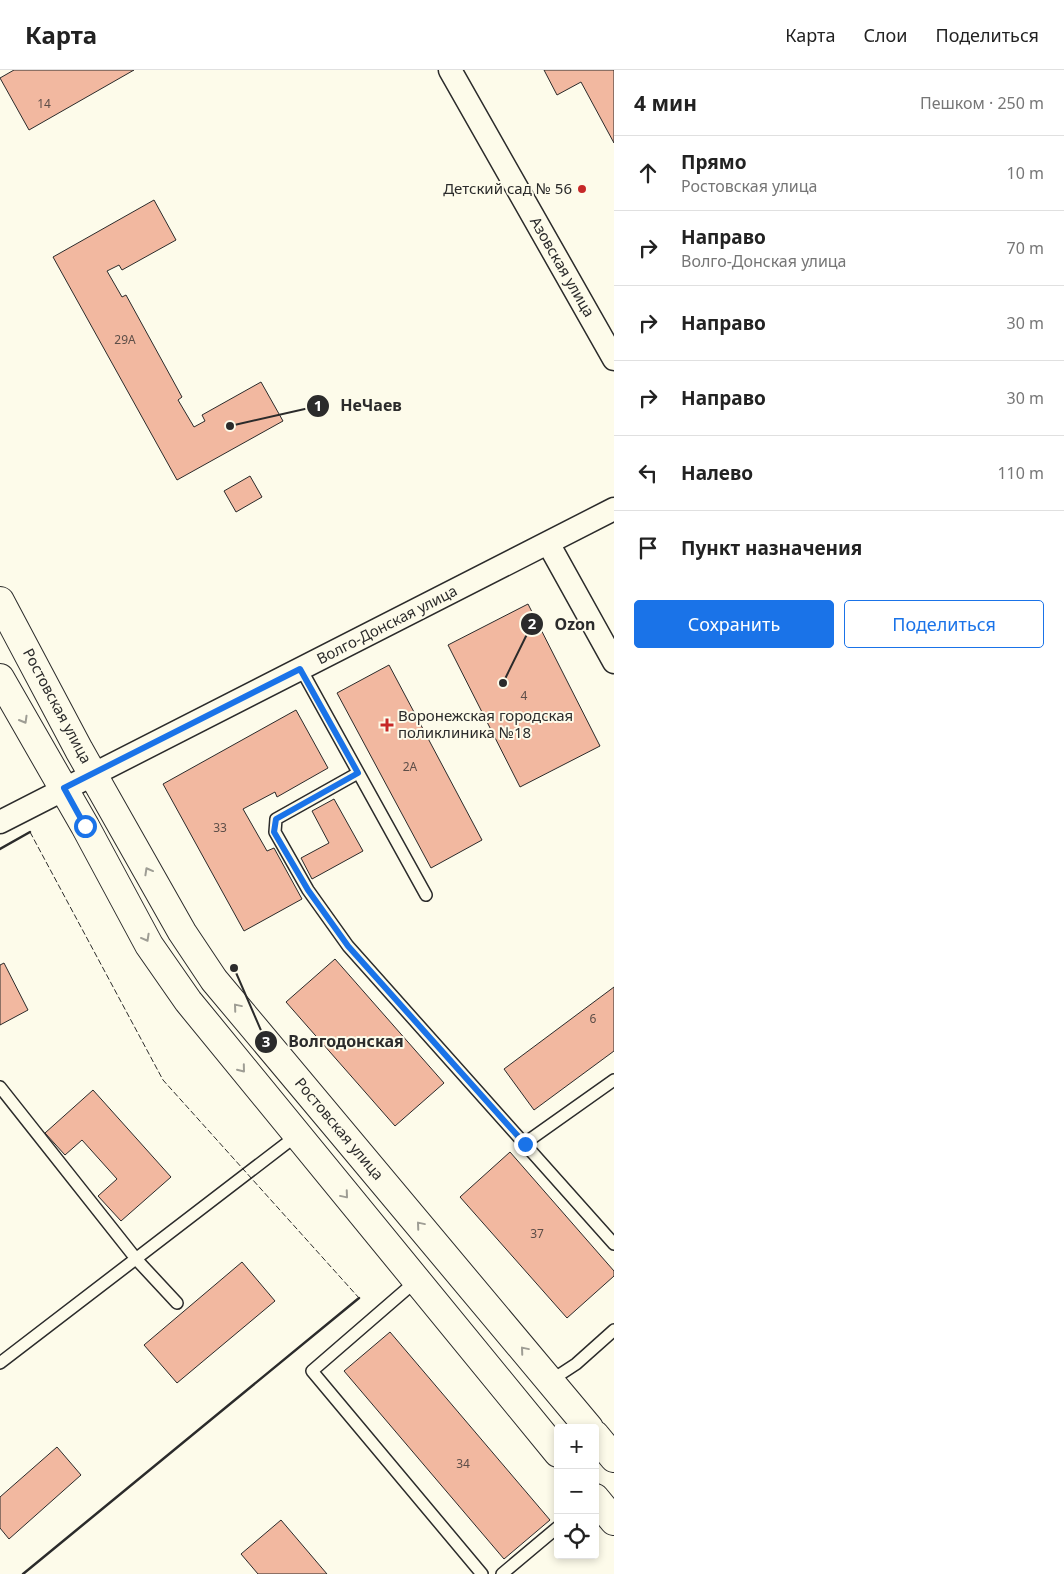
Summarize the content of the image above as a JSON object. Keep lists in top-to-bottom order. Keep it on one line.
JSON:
{"streets":{"street":["Азовская улица","Волго-Донская улица","Ростовская улица"]},"crossings":[["Волго-Донская улица","Ростовская улица"]],"places":{"other":["Детский сад № 56","НеЧаев","Ozon","Волгодонская"],"health":["Воронежская городская поликлиника №18"]},"house_numbers":["14","29А","4","2А","33","6","37","34"],"page":{"header":"Карта","nav":["Карта","Слои","Поделиться"],"heading":["4 мин","Пешком · 250 m"],"list":[["Прямо","Ростовская улица","10 m"],["Направо","Волго-Донская улица","70 m"],["Направо","30 m"],["Направо","30 m"],["Налево","110 m"],"Пункт назначения"],"buttons":["Сохранить","Поделиться"],"map_buttons":["+","−"]}}
